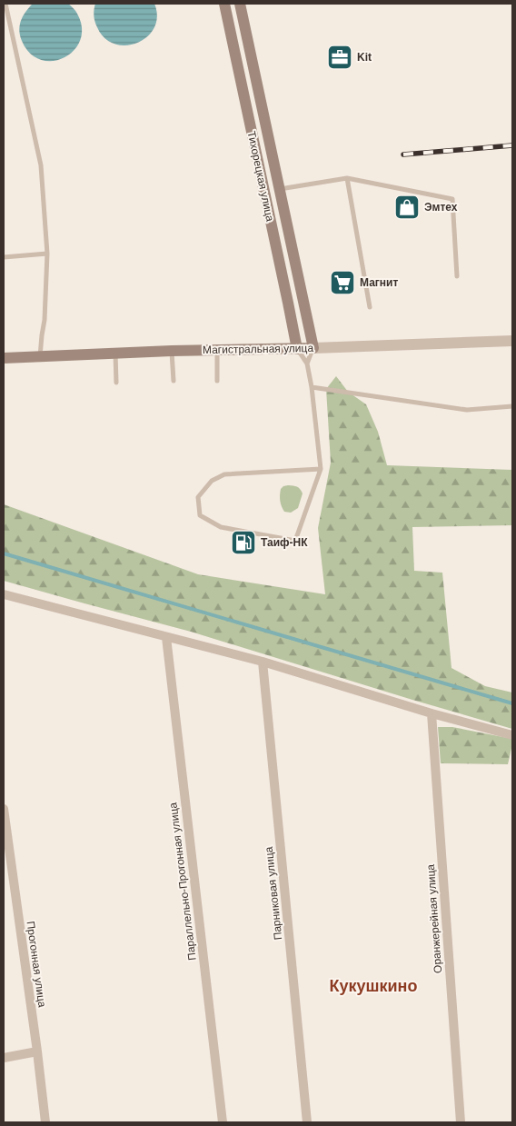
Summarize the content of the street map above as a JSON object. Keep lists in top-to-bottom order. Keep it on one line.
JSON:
{"streets":{"main road":["Тихорецкая улица","Магистральная улица"],"street":["Параллельно-Прогонная улица","Парниковая улица","Оранжерейная улица","Прогонная улица"]},"crossings":[["Тихорецкая улица","Магистральная улица"]],"districts":["Кукушкино"],"places":{"office":["Kit"],"shop":["Эмтех"],"supermarket":["Магнит"],"fuel station":["Таиф-НК"]}}
